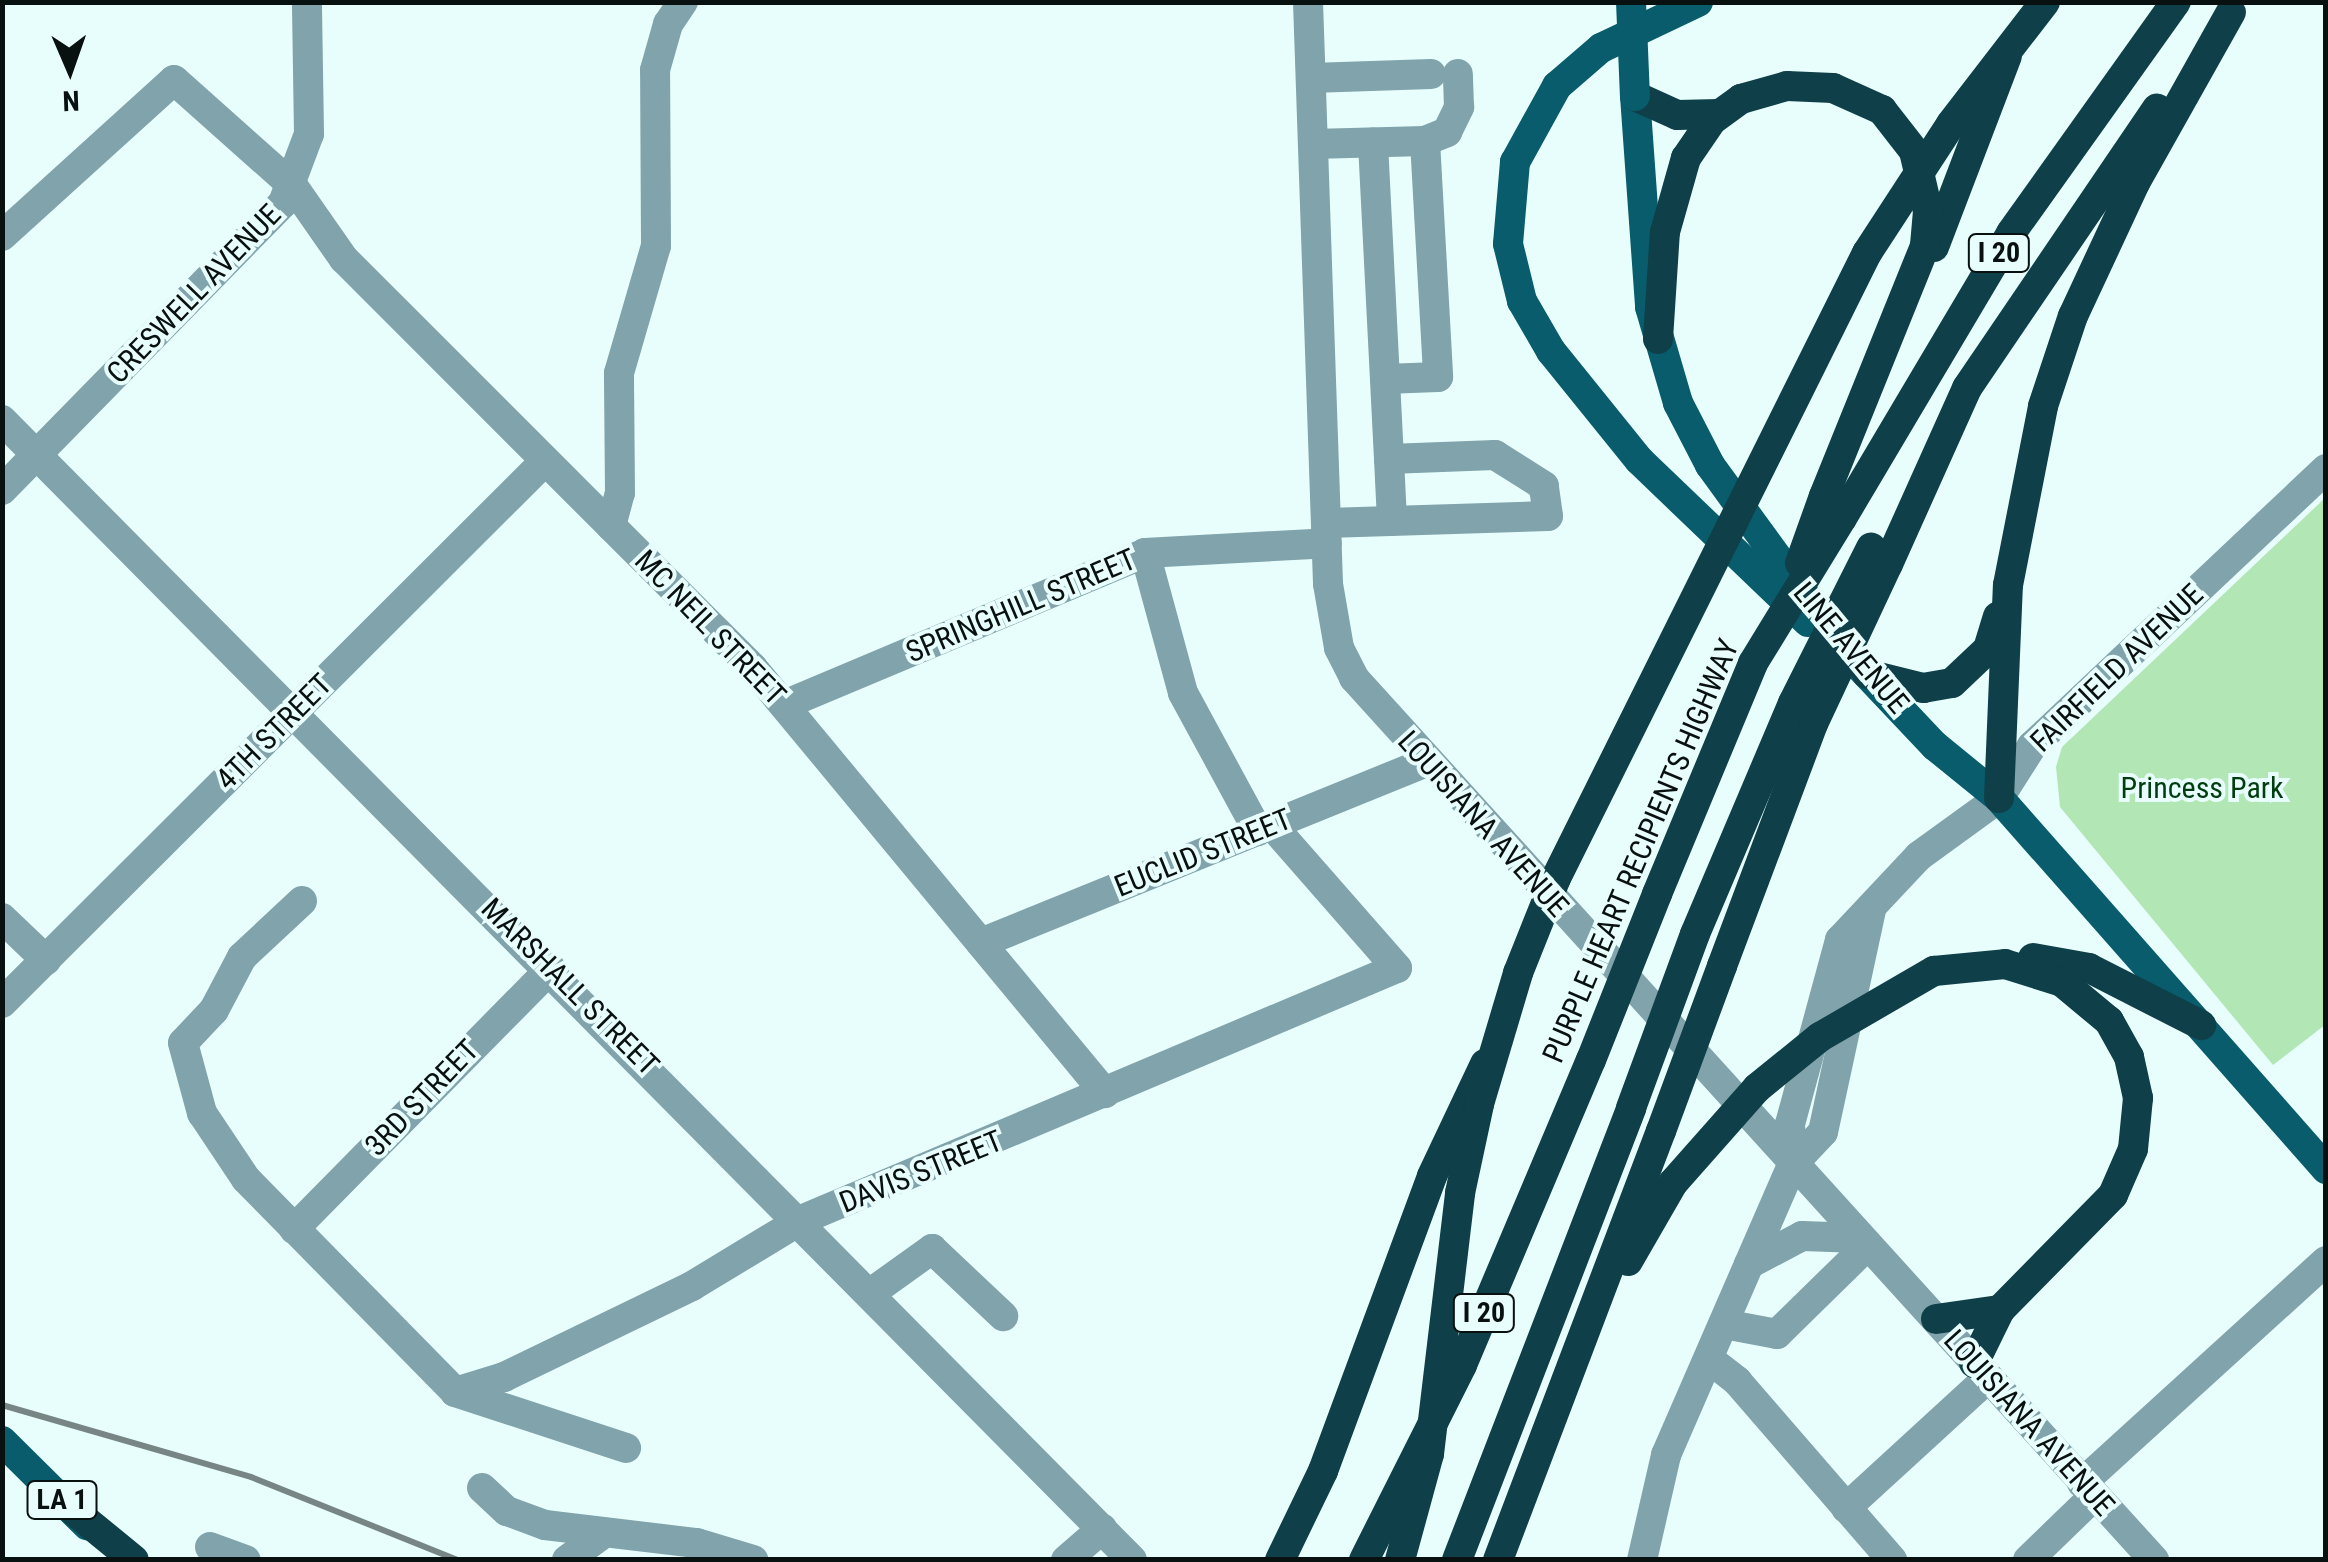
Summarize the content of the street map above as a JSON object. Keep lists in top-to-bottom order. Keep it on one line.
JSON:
{"streets":{"highway":["I 20","PURPLE HEART RECIPIENTS HIGHWAY"],"main road":["LINE AVENUE","LA 1"],"street":["CRESWELL AVENUE","SPRINGHILL STREET","MC NEIL STREET","FAIRFIELD AVENUE","4TH STREET","LOUISIANA AVENUE","EUCLID STREET","MARSHALL STREET","3RD STREET","DAVIS STREET"]},"crossings":[["I 20","PURPLE HEART RECIPIENTS HIGHWAY"],["CRESWELL AVENUE","MC NEIL STREET"],["CRESWELL AVENUE","MARSHALL STREET"],["SPRINGHILL STREET","MC NEIL STREET"],["SPRINGHILL STREET","LOUISIANA AVENUE"],["MC NEIL STREET","4TH STREET"],["MC NEIL STREET","EUCLID STREET"],["MC NEIL STREET","DAVIS STREET"],["LINE AVENUE","FAIRFIELD AVENUE"],["FAIRFIELD AVENUE","LOUISIANA AVENUE"],["4TH STREET","MARSHALL STREET"],["LOUISIANA AVENUE","EUCLID STREET"],["EUCLID STREET","DAVIS STREET"],["MARSHALL STREET","3RD STREET"],["MARSHALL STREET","DAVIS STREET"]],"parks":["Princess Park"],"north":"bottom"}
